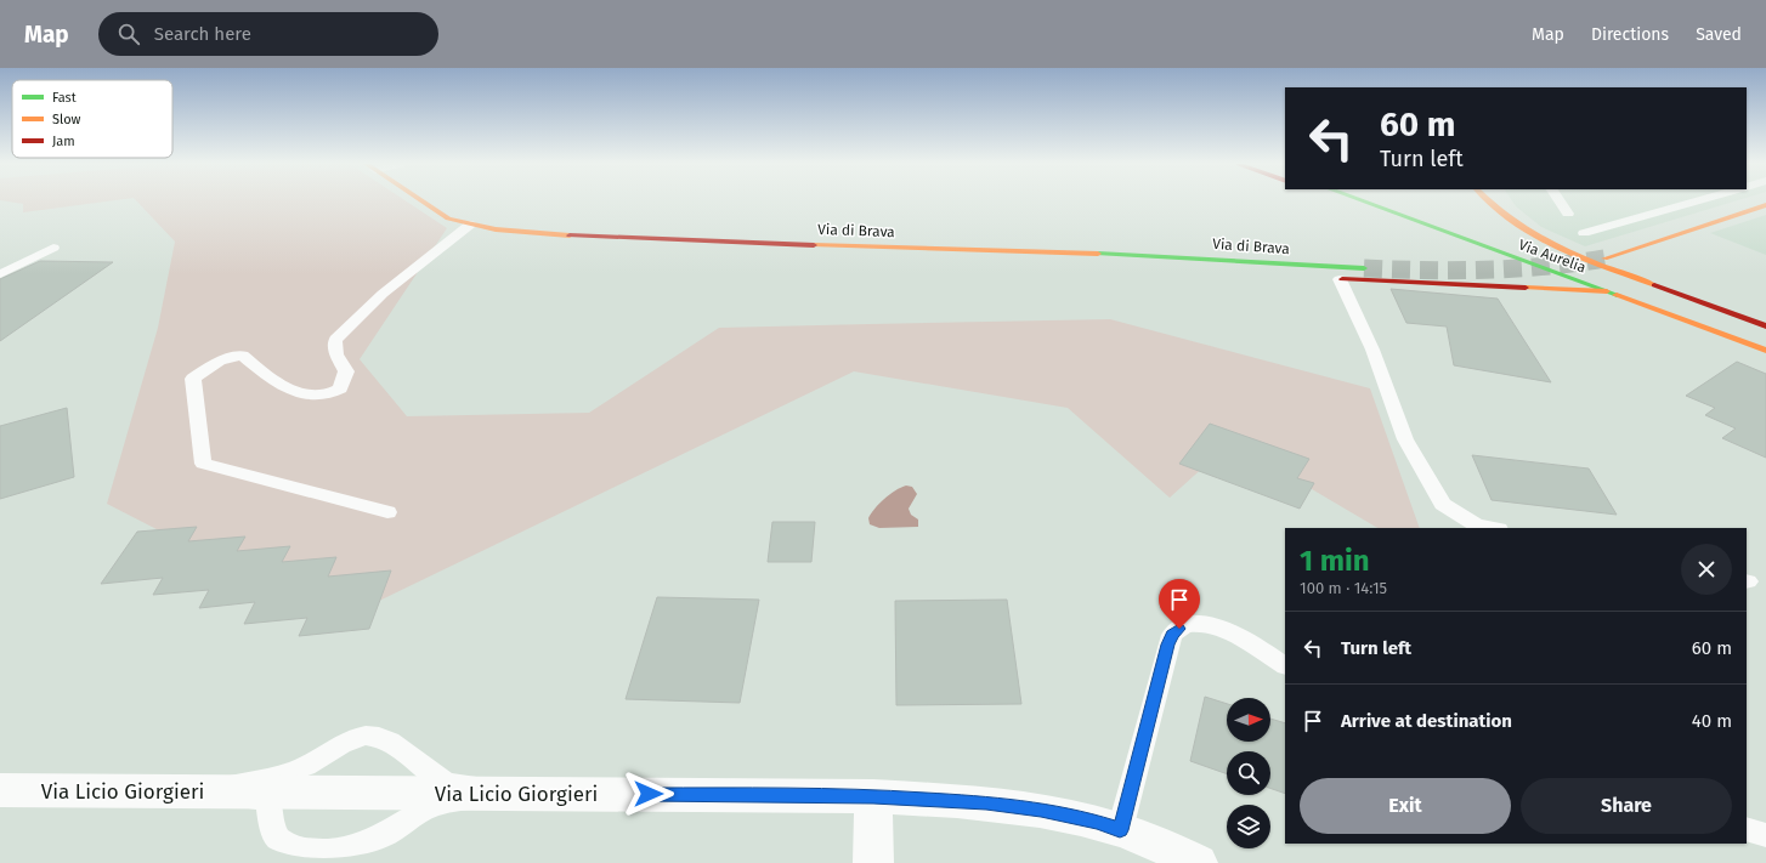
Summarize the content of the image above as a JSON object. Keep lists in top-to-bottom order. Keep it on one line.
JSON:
{"streets":{"main road":["Via di Brava","Via Aurelia"],"street":["Via Licio Giorgieri"]},"legend":["Fast","Slow","Jam"],"north":"right","page":{"header":"Map","search":"Search here","nav":["Map","Directions","Saved"],"turn":["60 m","Turn left"],"heading":["1 min","100 m · 14:15"],"list":[{"name":"Turn left","value":"60 m"},{"name":"Arrive at destination","value":"40 m"}],"buttons":["Exit","Share"]}}
